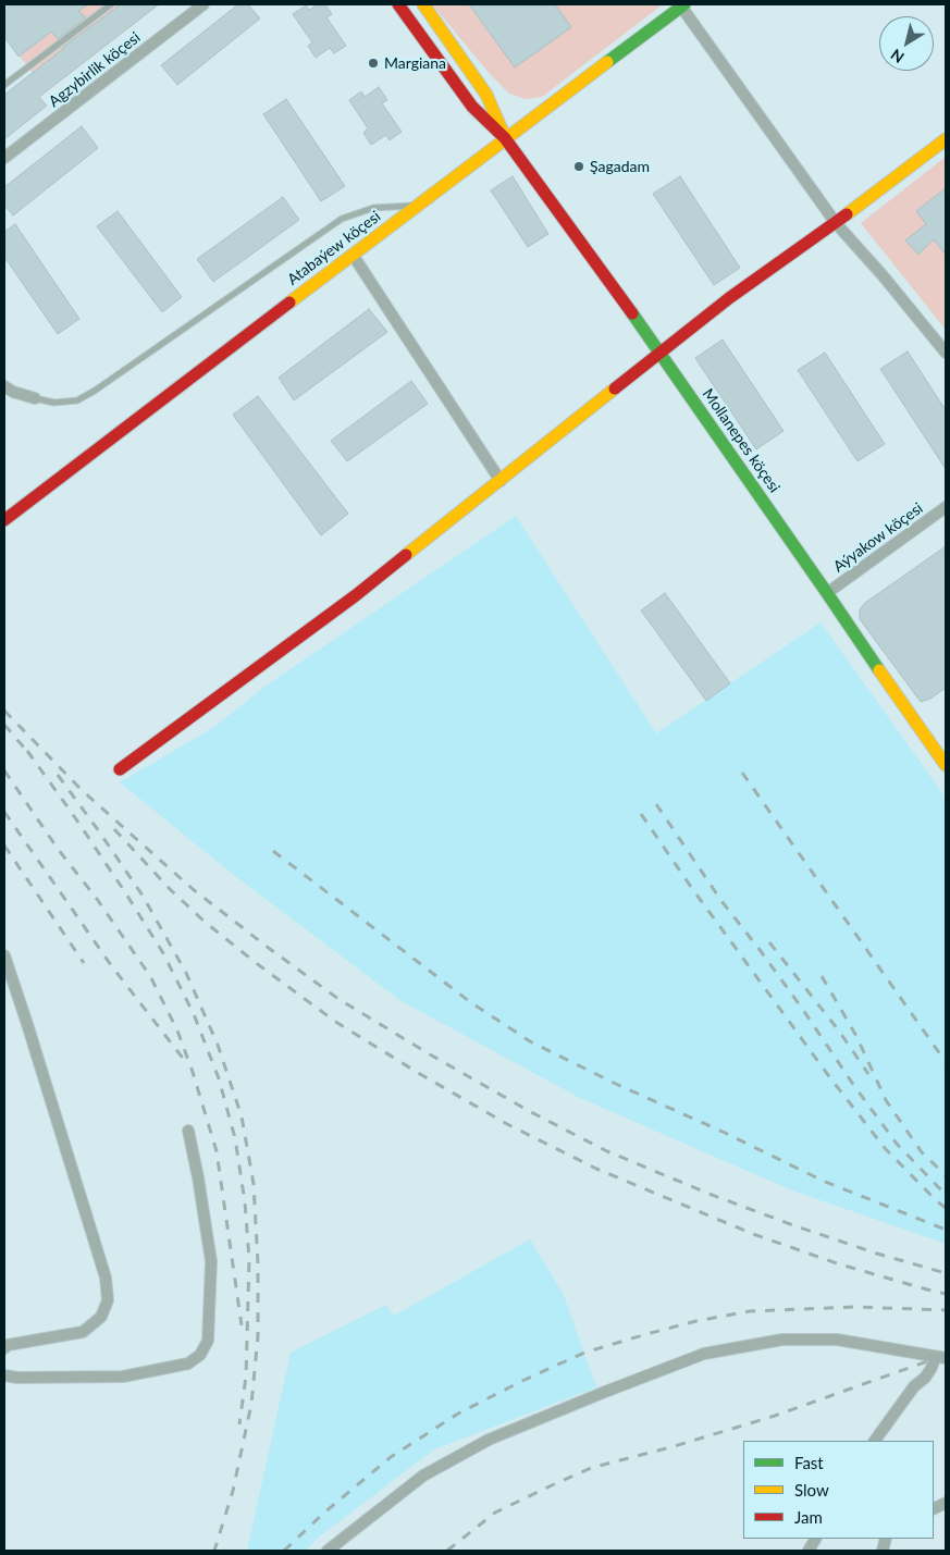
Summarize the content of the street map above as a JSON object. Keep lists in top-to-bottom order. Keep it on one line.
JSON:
{"streets":{"street":["Agzybirlik köçesi","Atabaýew köçesi","Mollanepes köçesi","Aýyakow köçesi"]},"crossings":[["Atabaýew köçesi","Mollanepes köçesi"],["Mollanepes köçesi","Aýyakow köçesi"]],"places":["Margiana","Şagadam"],"legend":["Fast","Slow","Jam"],"north":"bottom left"}
